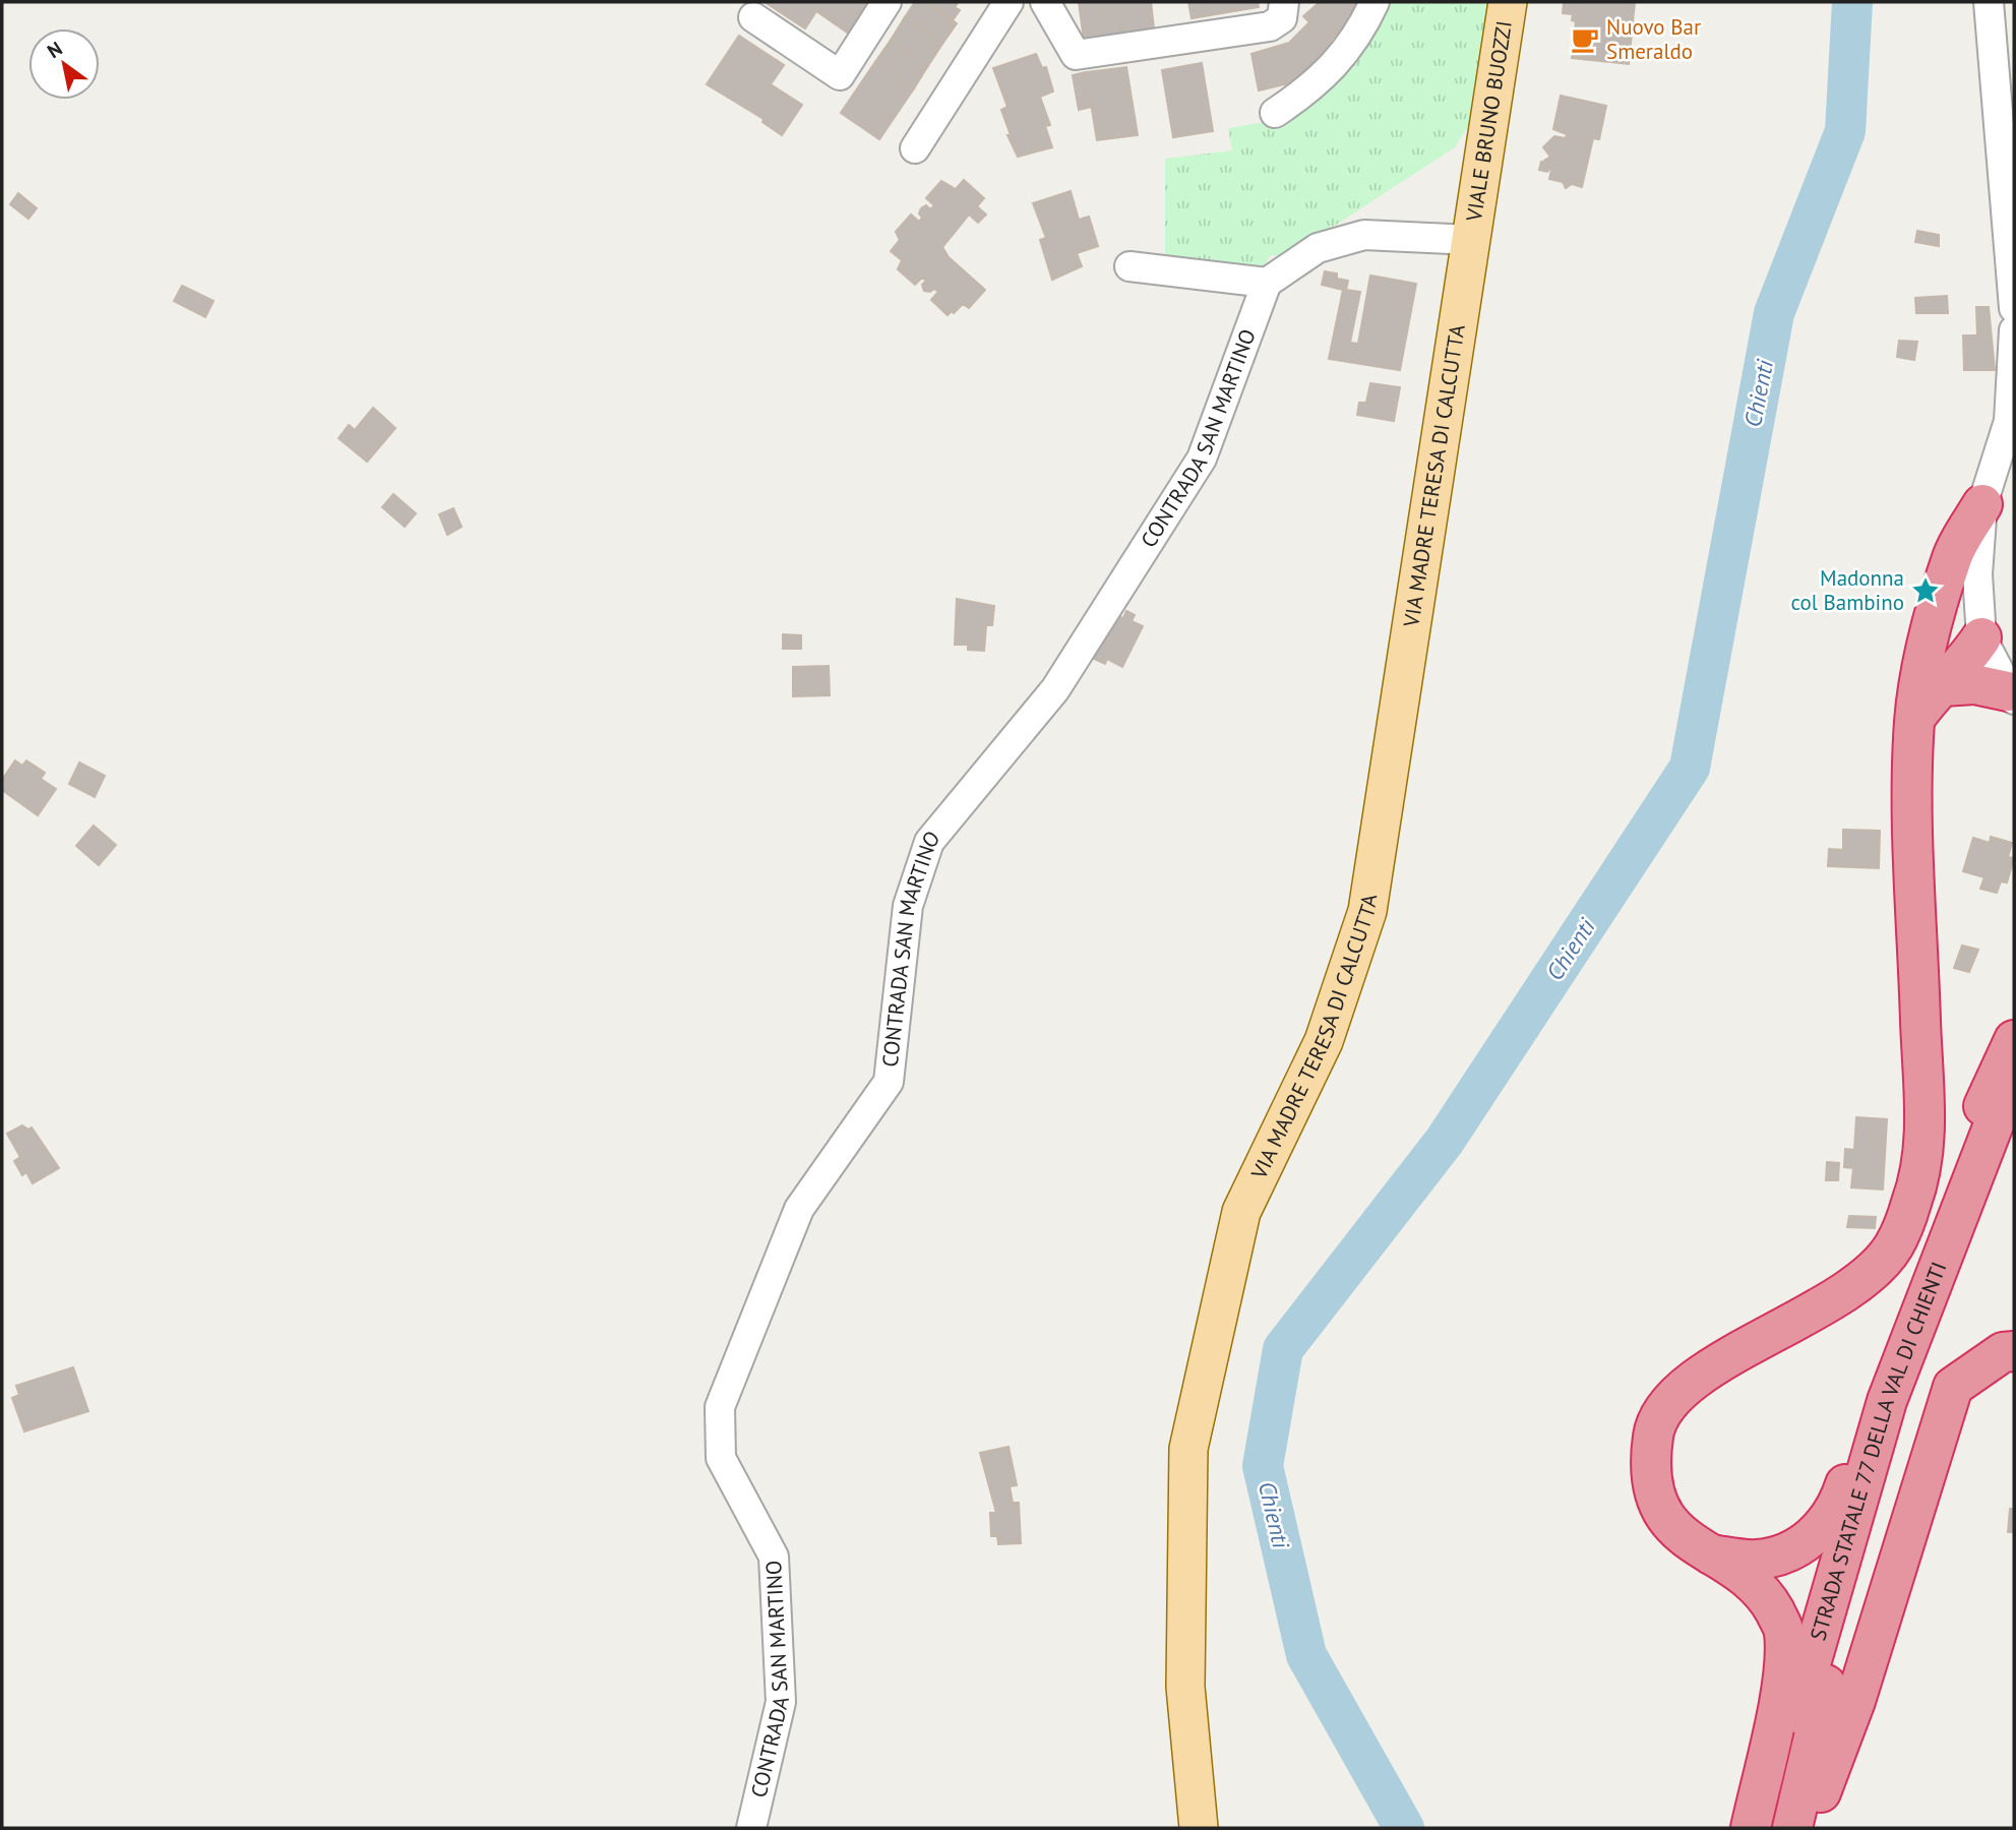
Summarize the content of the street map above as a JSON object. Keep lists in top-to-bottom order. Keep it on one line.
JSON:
{"streets":{"highway":["STRADA STATALE 77 DELLA VAL DI CHIENTI"],"main road":["VIALE BRUNO BUOZZI","VIA MADRE TERESA DI CALCUTTA"],"street":["CONTRADA SAN MARTINO"]},"crossings":[["VIALE BRUNO BUOZZI","VIA MADRE TERESA DI CALCUTTA"]],"water":["Chienti"],"places":{"cafe":["Nuovo Bar Smeraldo"],"place":["Madonna col Bambino"]},"north":"top left"}
